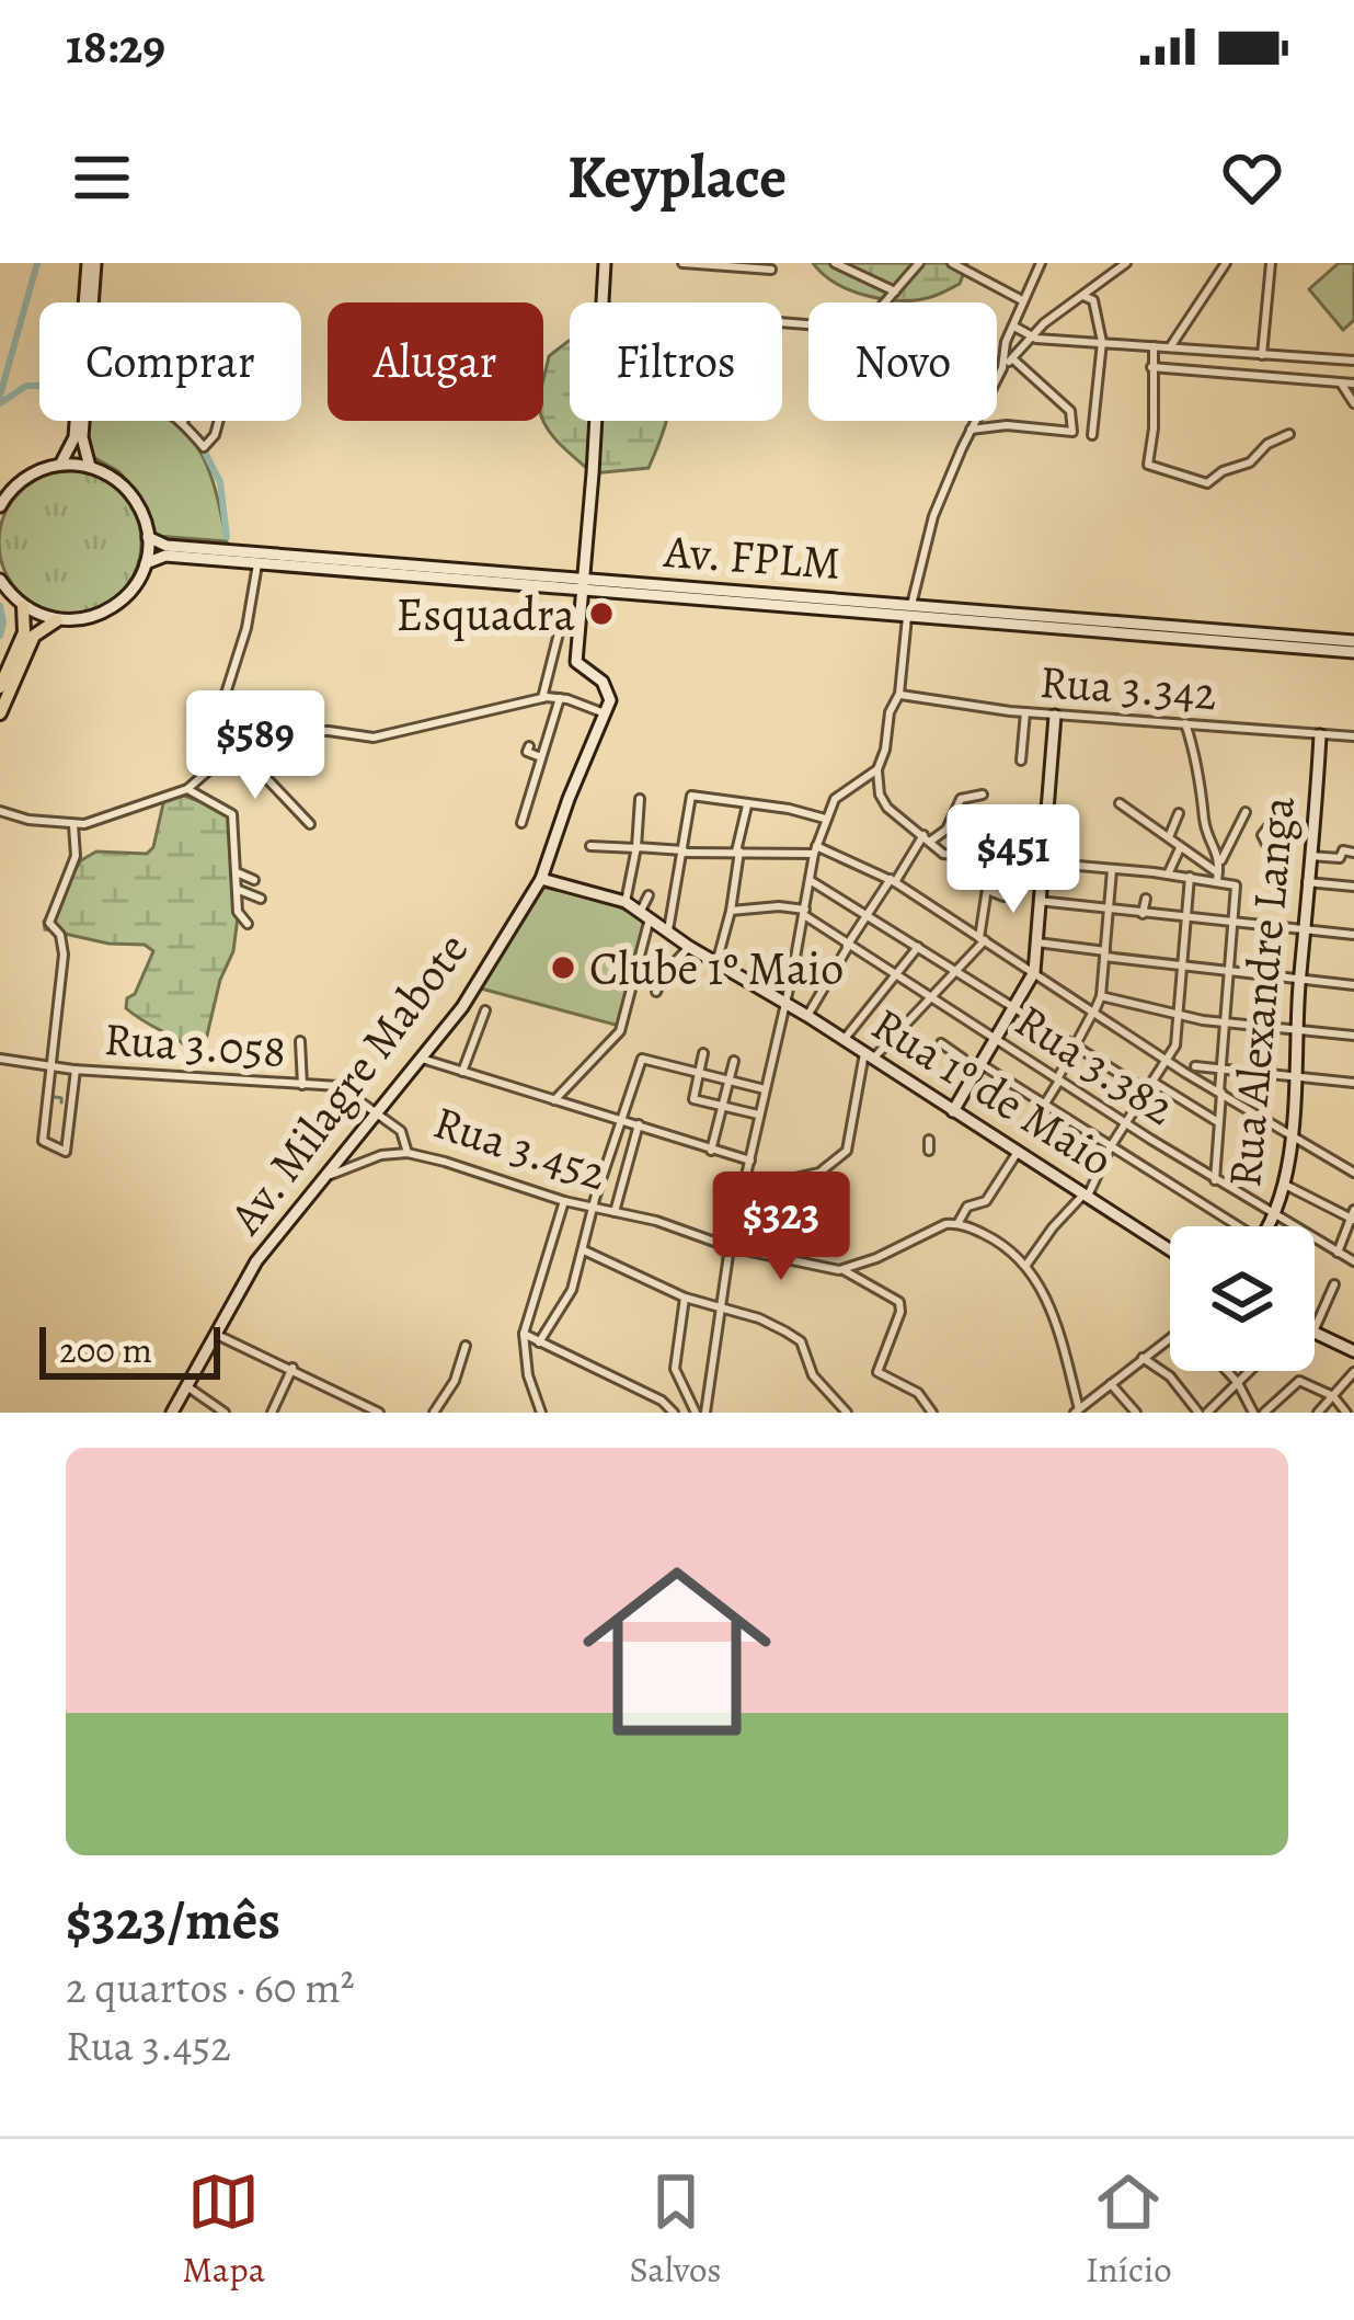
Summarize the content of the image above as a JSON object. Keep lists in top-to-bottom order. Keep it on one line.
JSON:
{"streets":{"street":["Av. FPLM","Rua 3.342","Rua Alexandre Langa","Rua 3.058","Rua 3.382","Av. Milagre Mabote","Rua 1º de Maio","Rua 3.452"]},"crossings":[["Rua 3.342","Rua Alexandre Langa"],["Rua Alexandre Langa","Rua 3.382"],["Rua 3.058","Av. Milagre Mabote"],["Rua 3.058","Rua 3.452"],["Av. Milagre Mabote","Rua 1º de Maio"],["Av. Milagre Mabote","Rua 3.452"]],"places":["Esquadra","Clube 1º Maio"],"scale_bar":"200 m","page":{"status":"18:29","header":"Keyplace","chip":["Comprar","Alugar","Filtros","Novo"],"price":["$589","$451","$323"],"scale":"200 m","list":[{"name":"$323/mês","note":"2 quartos · 60 m² · Rua 3.452"}],"tabs":["Mapa","Salvos","Início"]}}
